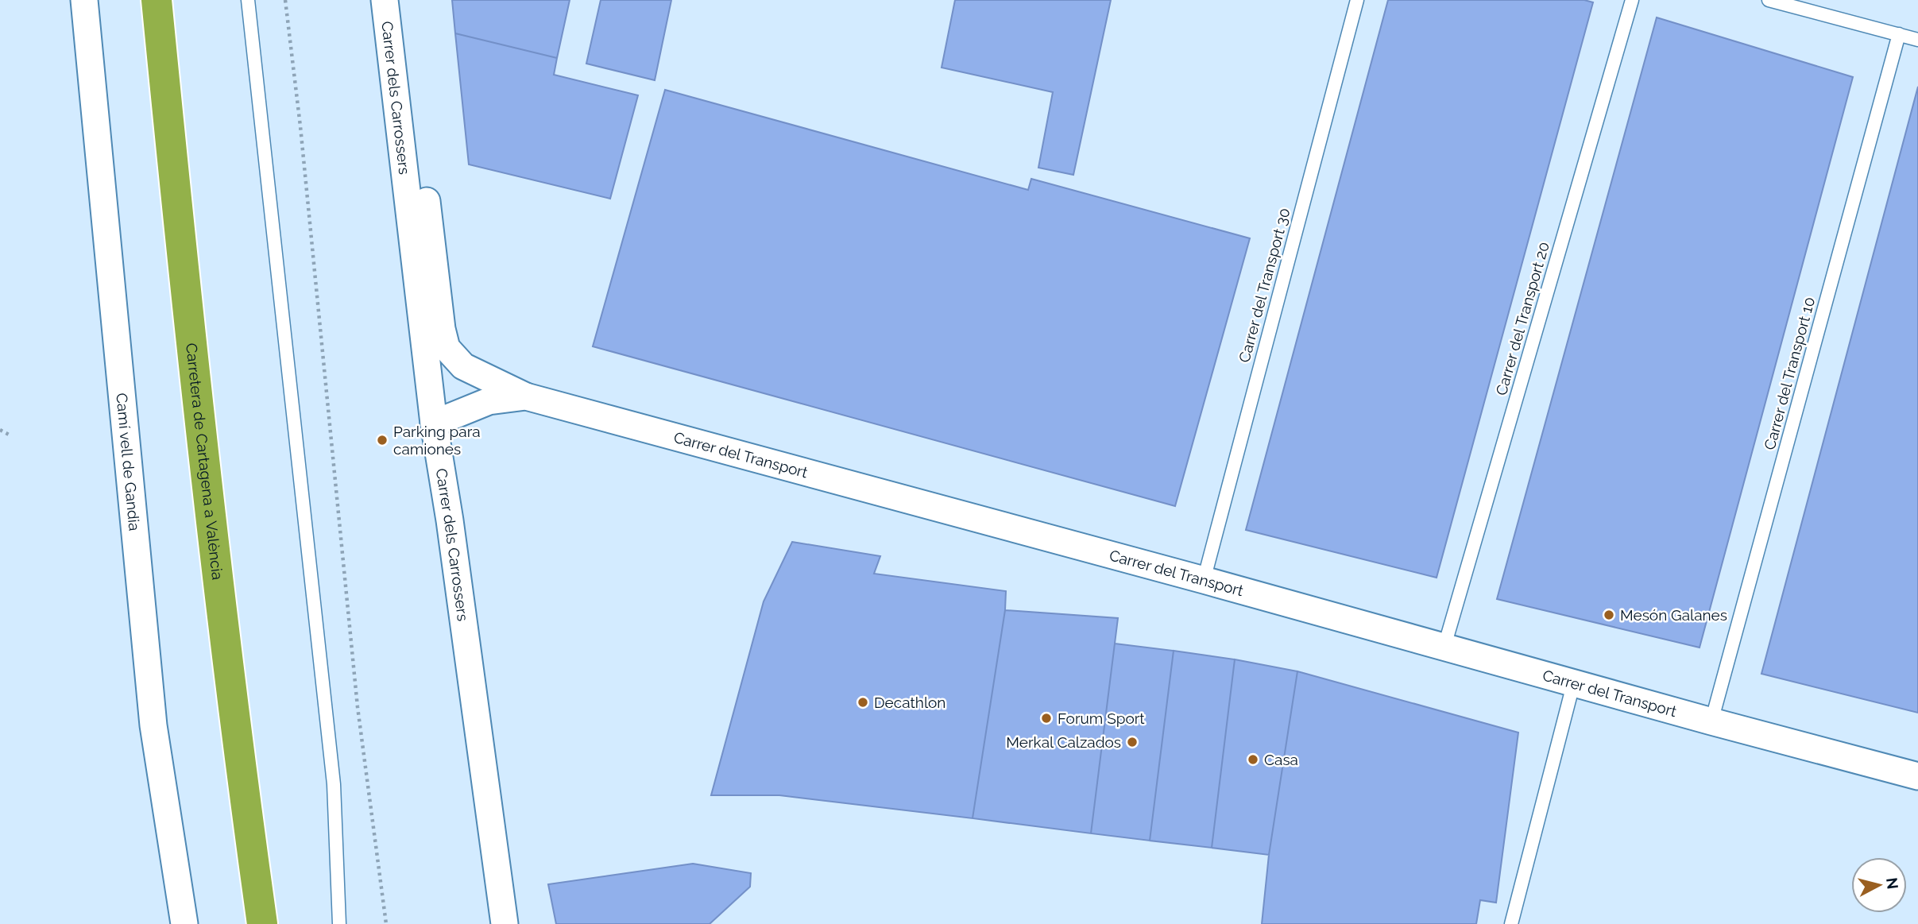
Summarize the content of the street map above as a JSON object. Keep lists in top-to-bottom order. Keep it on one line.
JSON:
{"streets":{"highway":["Carretera de Cartagena a València"],"street":["Carrer dels Carrossers","Carrer del Transport","Camí vell de Gandia"],"lane":["Carrer del Transport 30","Carrer del Transport 20","Carrer del Transport 10"]},"crossings":[["Carrer dels Carrossers","Carrer del Transport"],["Carrer del Transport 30","Carrer del Transport"],["Carrer del Transport 20","Carrer del Transport"],["Carrer del Transport 10","Carrer del Transport"]],"places":["Parking para camiones","Mesón Galanes","Decathlon","Forum Sport","Merkal Calzados","Casa"],"north":"right"}
